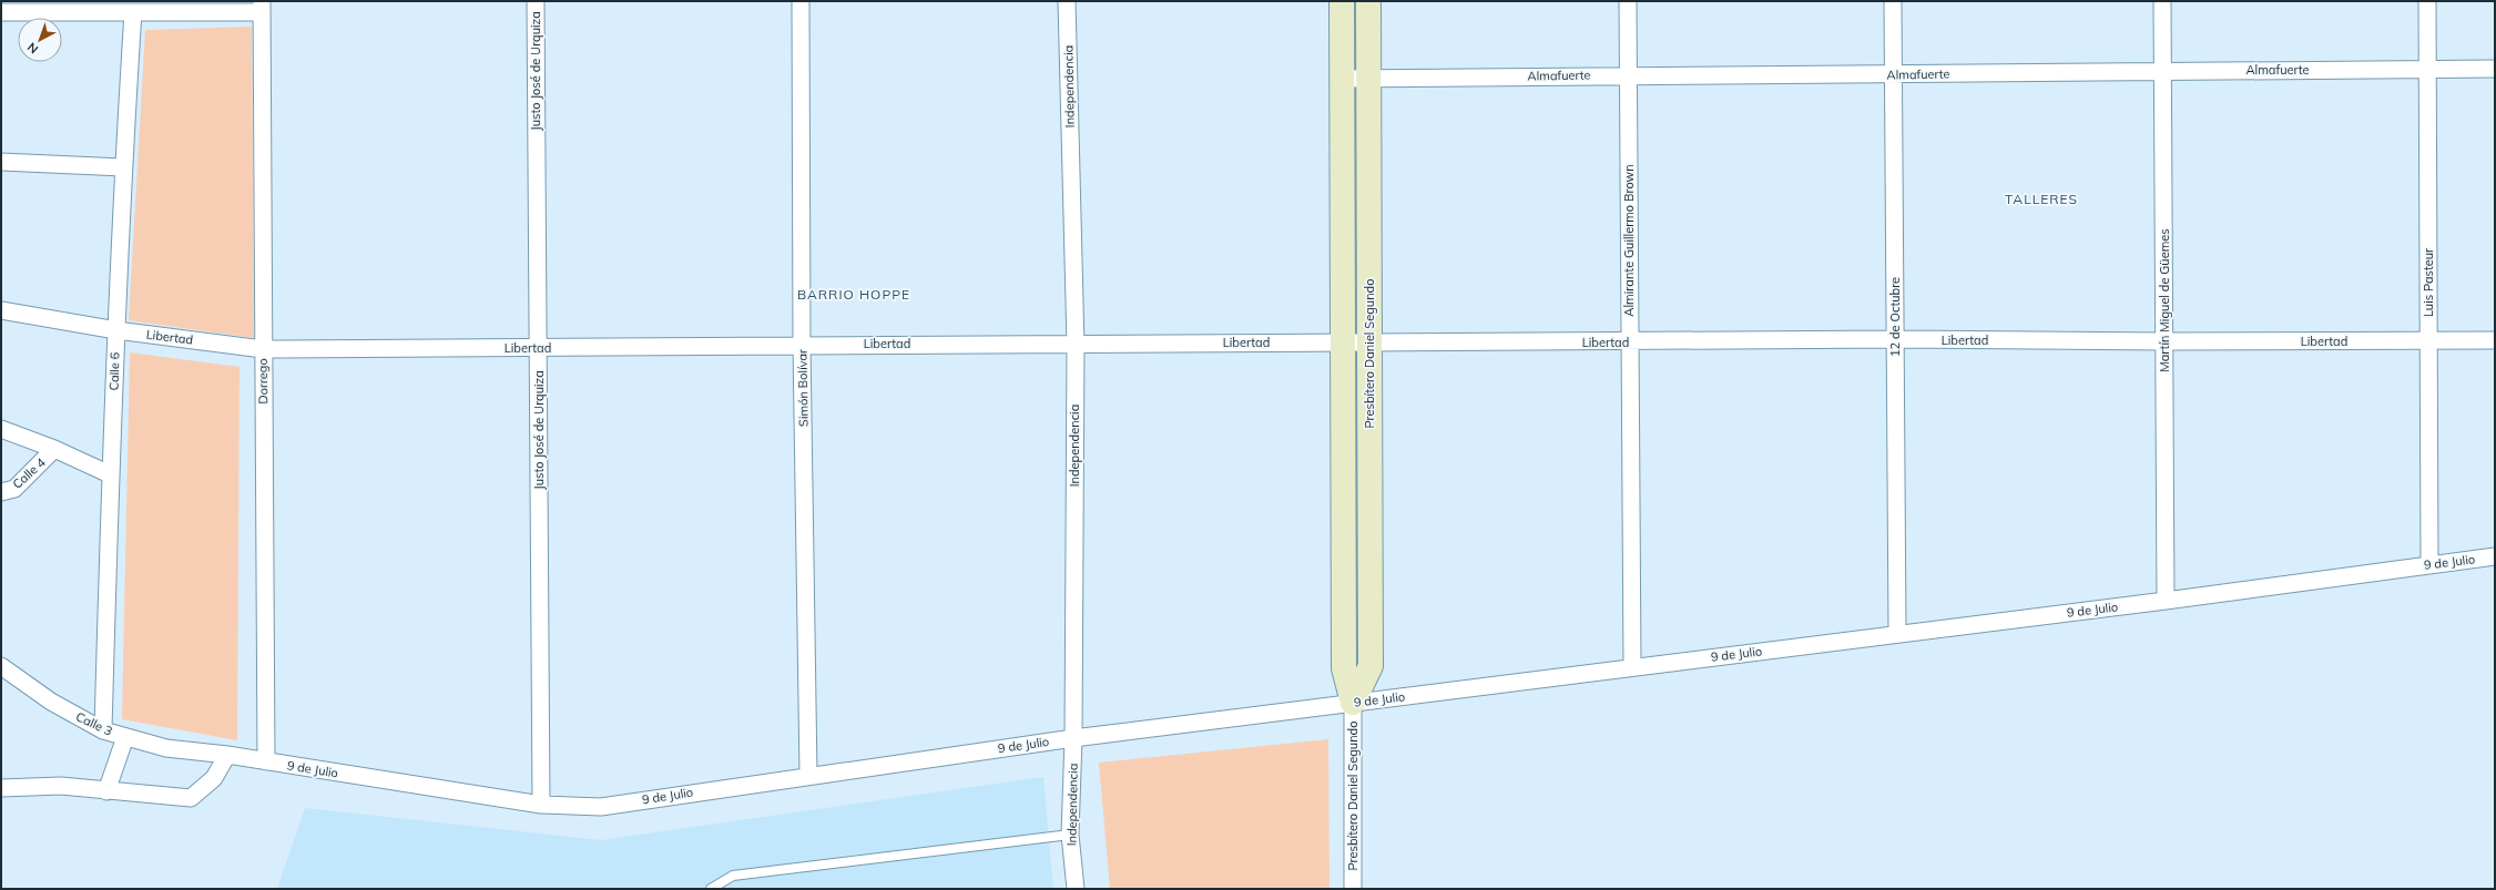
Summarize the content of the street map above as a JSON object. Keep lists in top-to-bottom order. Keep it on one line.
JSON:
{"streets":{"main road":["Presbítero Daniel Segundo"],"street":["Almafuerte","Justo José de Urquiza","Independencia","Almirante Guillermo Brown","Luis Pasteur","Martín Miguel de Güemes","12 de Octubre","Libertad","Calle 6","Dorrego","Simón Bolívar","Calle 4","9 de Julio","Calle 3"]},"crossings":[["Almafuerte","Almirante Guillermo Brown"],["Almafuerte","Luis Pasteur"],["Almafuerte","Martín Miguel de Güemes"],["Almafuerte","12 de Octubre"],["Almafuerte","Presbítero Daniel Segundo"],["Justo José de Urquiza","Libertad"],["Justo José de Urquiza","9 de Julio"],["Independencia","Libertad"],["Independencia","9 de Julio"],["Almirante Guillermo Brown","Libertad"],["Almirante Guillermo Brown","9 de Julio"],["Luis Pasteur","Libertad"],["Luis Pasteur","9 de Julio"],["Martín Miguel de Güemes","Libertad"],["Martín Miguel de Güemes","9 de Julio"],["12 de Octubre","Libertad"],["12 de Octubre","9 de Julio"],["Libertad","Presbítero Daniel Segundo"],["Libertad","Calle 6"],["Libertad","Dorrego"],["Libertad","Simón Bolívar"],["Presbítero Daniel Segundo","9 de Julio"],["Calle 6","Calle 3"],["Dorrego","9 de Julio"],["Dorrego","Calle 3"],["Simón Bolívar","9 de Julio"],["9 de Julio","Calle 3"]],"districts":["TALLERES","BARRIO HOPPE"],"north":"bottom left"}
